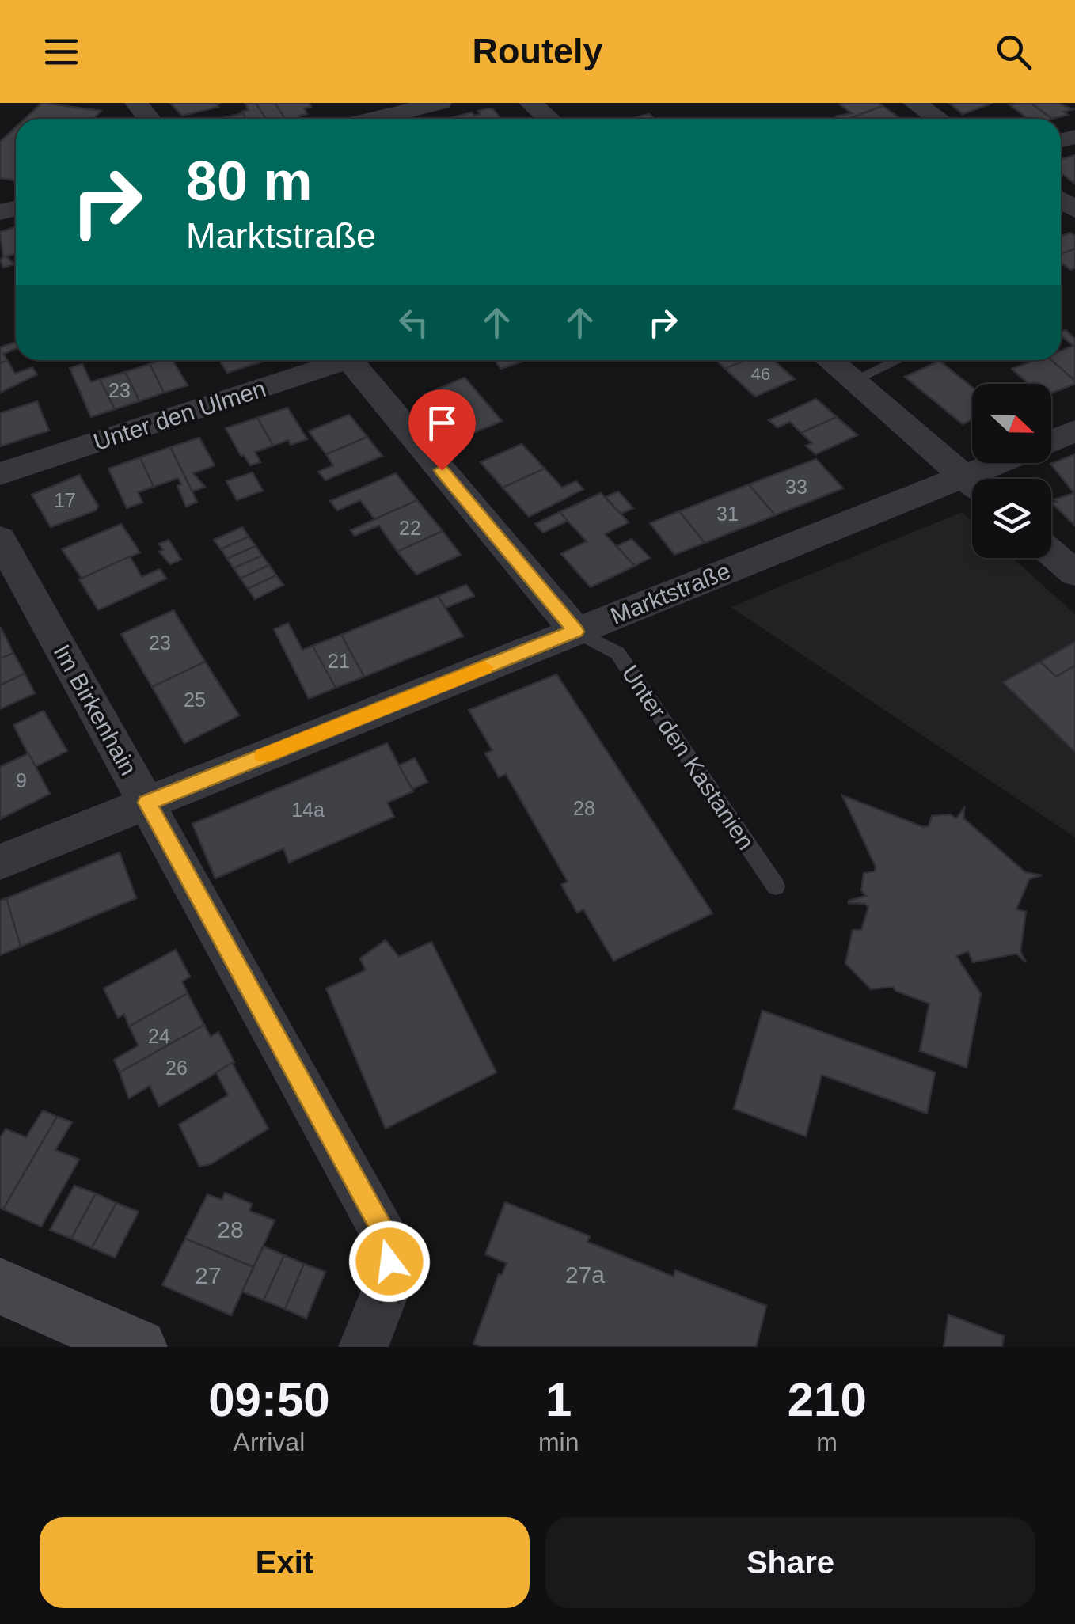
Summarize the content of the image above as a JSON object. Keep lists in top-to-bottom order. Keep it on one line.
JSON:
{"streets":{"street":["Unter den Ulmen","Marktstraße","Im Birkenhain","Unter den Kastanien"]},"crossings":[["Marktstraße","Im Birkenhain"],["Marktstraße","Unter den Kastanien"]],"house_numbers":["46","23","33","17","31","22","23","21","25","9","28","14a","24","26","28","27a","27"],"north":"right","page":{"header":"Routely","turn":["80 m","Marktstraße"],"eta":["09:50","Arrival","1","min","210","m"],"buttons":["Exit","Share"]}}
